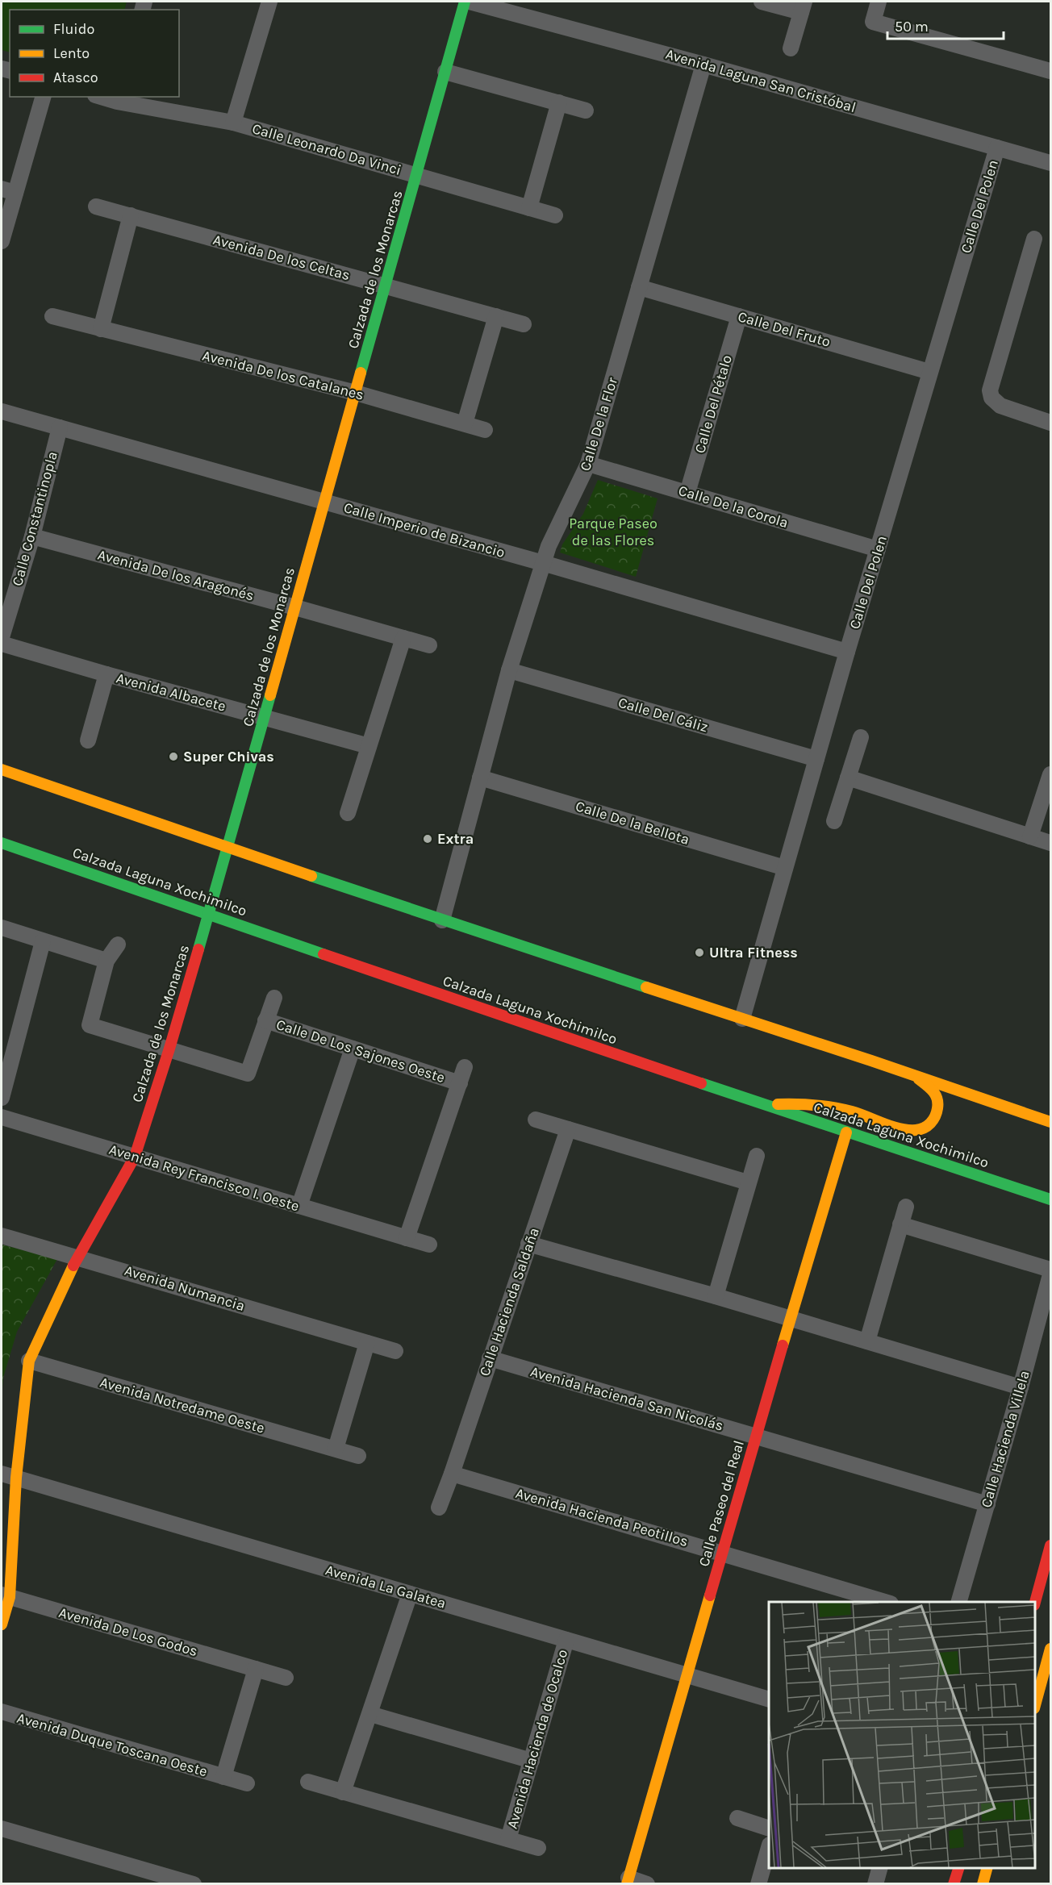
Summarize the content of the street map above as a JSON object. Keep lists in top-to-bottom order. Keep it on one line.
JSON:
{"streets":{"main road":["Calzada de los Monarcas","Calzada Laguna Xochimilco","Calle Paseo del Real"],"street":["Avenida Laguna San Cristóbal","Calle Leonardo Da Vinci","Calle Del Polen","Avenida De los Celtas","Calle Del Fruto","Avenida De los Catalanes","Calle Del Pétalo","Calle De la Flor","Calle De la Corola","Calle Constantinopla","Calle Imperio de Bizancio","Avenida De los Aragonés","Avenida Albacete","Calle Del Cáliz","Calle De la Bellota","Calle De Los Sajones Oeste","Avenida Rey Francisco I. Oeste","Avenida Numancia","Calle Hacienda Saldaña","Avenida Hacienda San Nicolás","Avenida Notredame Oeste","Calle Hacienda Villela","Avenida Hacienda Peotillos","Avenida La Galatea","Avenida De Los Godos","Avenida Hacienda de Ocalco","Avenida Duque Toscana Oeste"]},"crossings":[["Avenida Laguna San Cristóbal","Calle Del Polen"],["Avenida Laguna San Cristóbal","Calle De la Flor"],["Calle Leonardo Da Vinci","Calzada de los Monarcas"],["Calle Del Polen","Calle Del Fruto"],["Calle Del Polen","Calle De la Corola"],["Calle Del Polen","Calle Imperio de Bizancio"],["Calle Del Polen","Calle Del Cáliz"],["Calle Del Polen","Calle De la Bellota"],["Avenida De los Celtas","Calzada de los Monarcas"],["Calzada de los Monarcas","Avenida De los Catalanes"],["Calzada de los Monarcas","Calle Imperio de Bizancio"],["Calzada de los Monarcas","Avenida De los Aragonés"],["Calzada de los Monarcas","Avenida Albacete"],["Calzada de los Monarcas","Calzada Laguna Xochimilco"],["Calzada de los Monarcas","Calle De Los Sajones Oeste"],["Calzada de los Monarcas","Avenida Rey Francisco I. Oeste"],["Calzada de los Monarcas","Avenida Numancia"],["Calzada de los Monarcas","Avenida Notredame Oeste"],["Calzada de los Monarcas","Avenida La Galatea"],["Calzada de los Monarcas","Avenida De Los Godos"],["Calle Del Fruto","Calle Del Pétalo"],["Calle Del Fruto","Calle De la Flor"],["Calle Del Pétalo","Calle De la Corola"],["Calle De la Flor","Calle De la Corola"],["Calle De la Flor","Calle Imperio de Bizancio"],["Calle De la Flor","Calle Del Cáliz"],["Calle De la Flor","Calle De la Bellota"],["Calle Constantinopla","Calle Imperio de Bizancio"],["Calle Constantinopla","Avenida De los Aragonés"],["Calzada Laguna Xochimilco","Calle Paseo del Real"],["Calle De Los Sajones Oeste","Avenida Rey Francisco I. Oeste"],["Calle Hacienda Saldaña","Avenida Hacienda San Nicolás"],["Calle Hacienda Saldaña","Avenida Hacienda Peotillos"],["Avenida Hacienda San Nicolás","Calle Hacienda Villela"],["Avenida Hacienda San Nicolás","Calle Paseo del Real"],["Calle Paseo del Real","Avenida Hacienda Peotillos"],["Calle Paseo del Real","Avenida La Galatea"],["Avenida La Galatea","Avenida Hacienda de Ocalco"]],"parks":["Parque Paseo de las Flores"],"places":["Super Chivas","Extra","Ultra Fitness"],"legend":["Fluido","Lento","Atasco"],"scale_bar":"50 m"}
